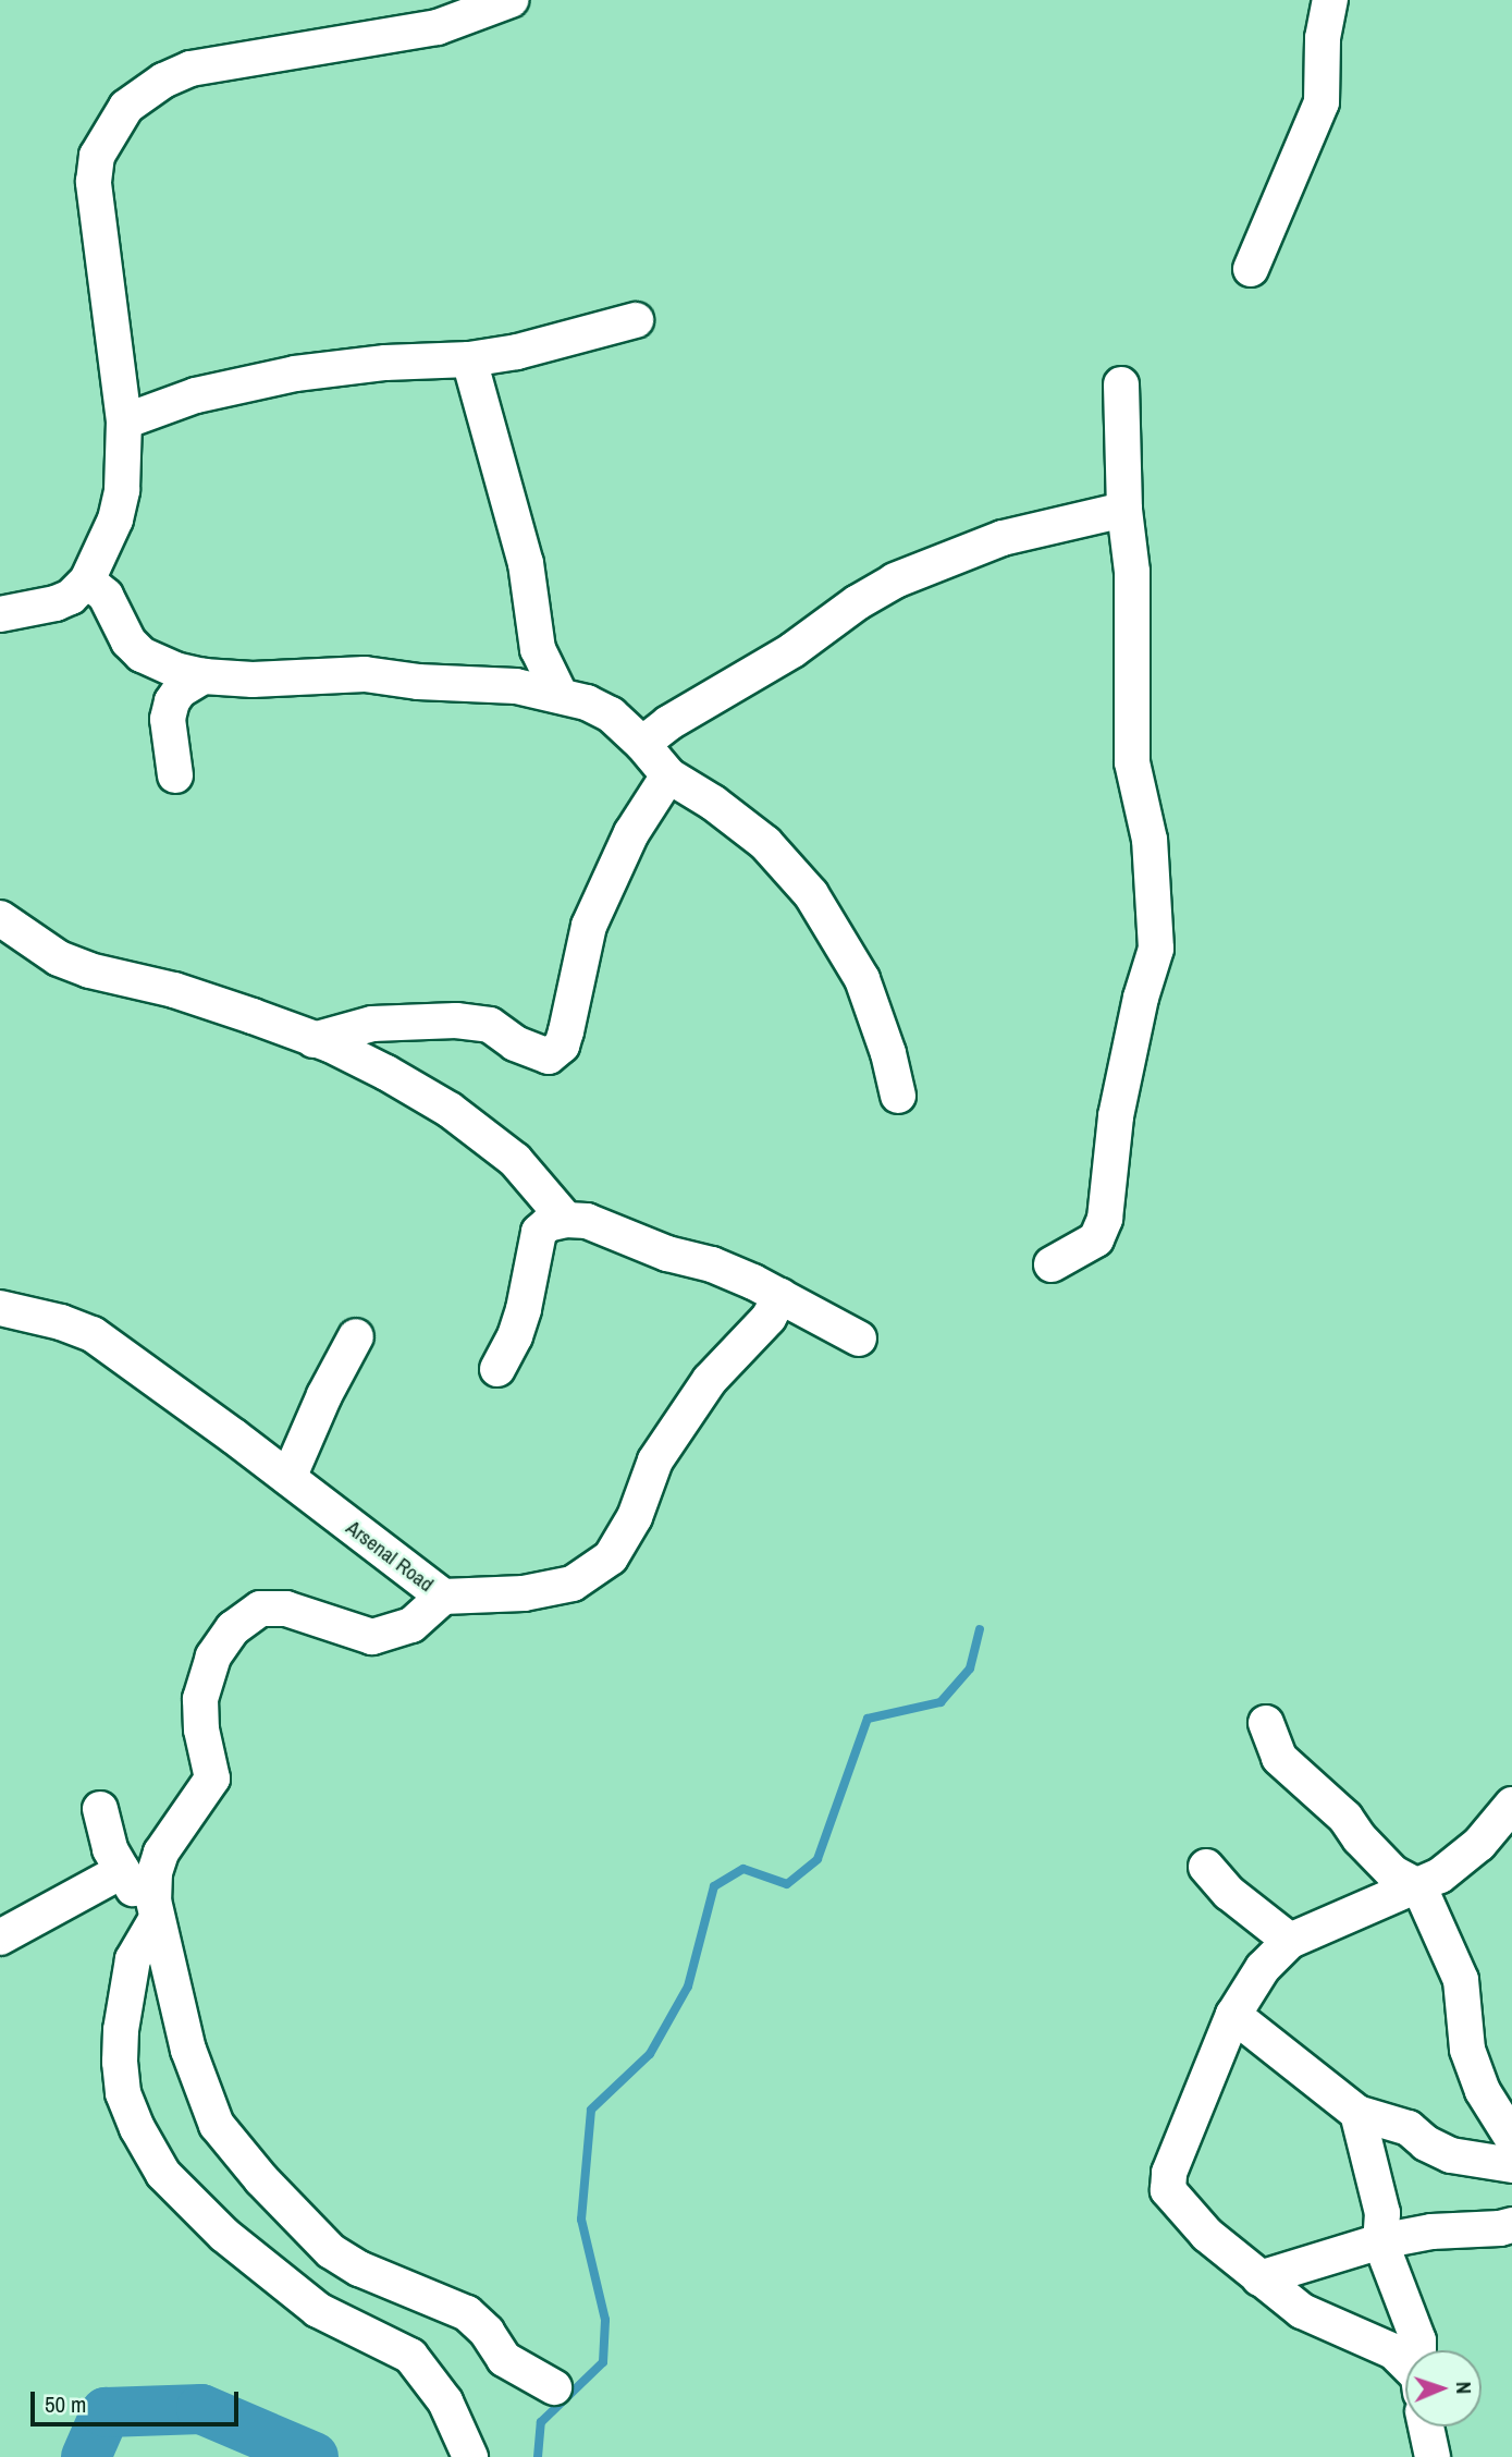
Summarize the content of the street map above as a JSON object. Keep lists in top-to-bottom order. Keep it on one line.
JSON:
{"streets":{"street":["Arsenal Road"]},"scale_bar":"50 m","north":"right"}
